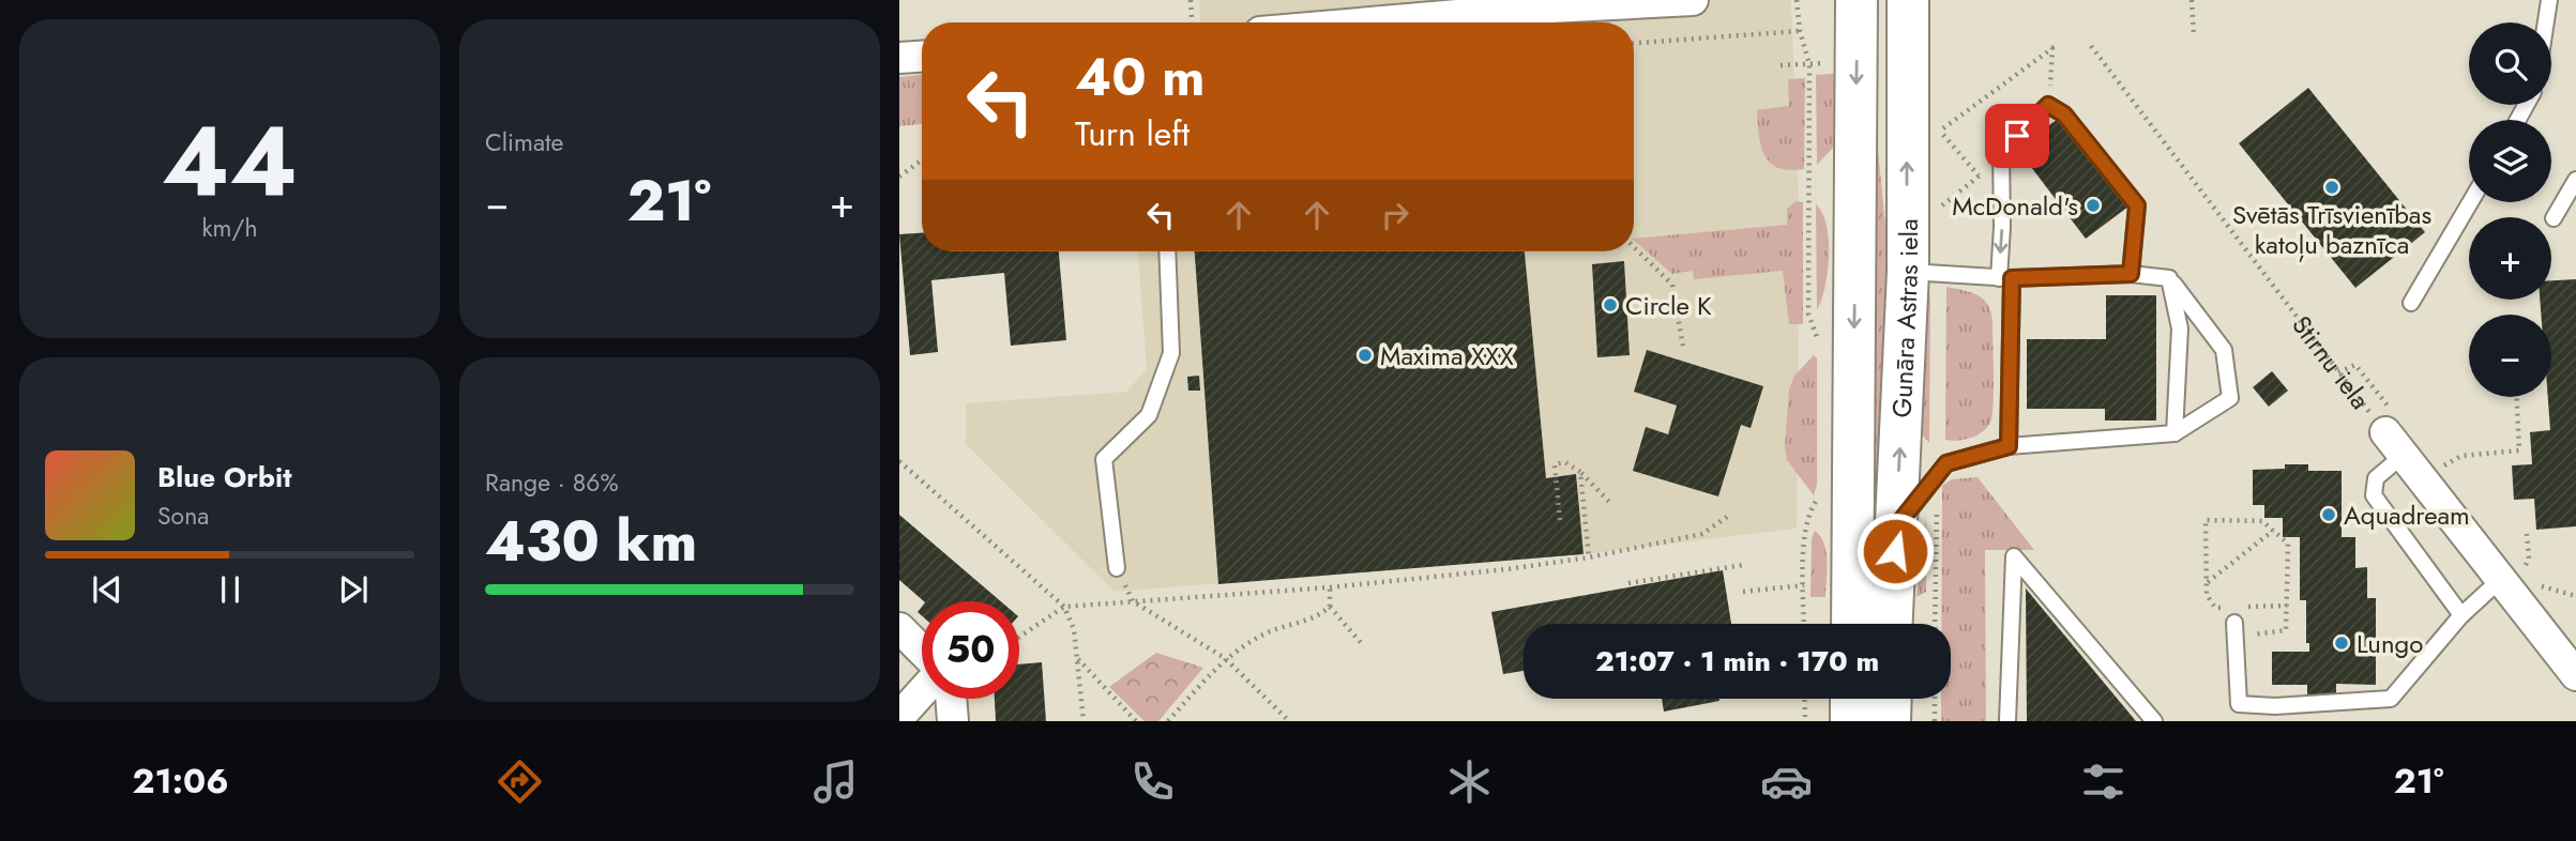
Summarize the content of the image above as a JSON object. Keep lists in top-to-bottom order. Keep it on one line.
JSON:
{"streets":{"main road":["Gunāra Astras iela"],"path":["Stirnu iela"]},"places":["Svētās Trīsvienības katoļu baznīca","McDonald's","Circle K","Maxima XXX","Aquadream","Lungo"],"page":{"tile":[["44","km/h"],"Climate",["Range · 86%","430 km"]],"map_buttons":["+","−"],"turn":["40 m","Turn left"],"heat":["−","21°","+"],"song":["Blue Orbit","Sona"],"limit":"50","trip":"21:07 · 1 min · 170 m","tabs":["21:06","21°"]}}
